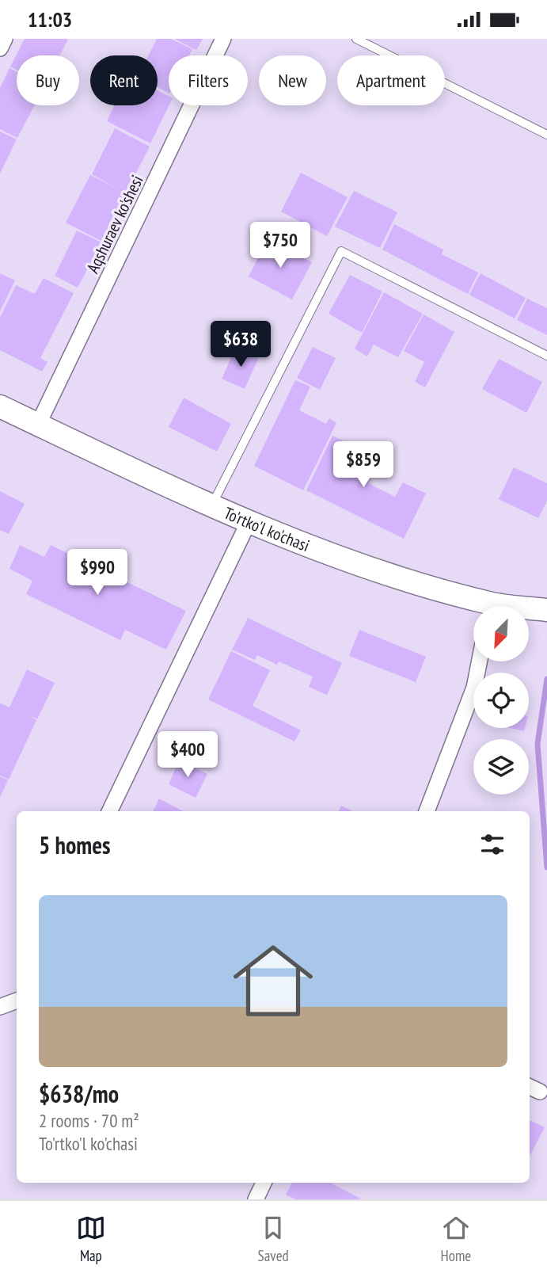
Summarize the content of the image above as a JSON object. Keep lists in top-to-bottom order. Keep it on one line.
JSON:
{"streets":{"street":["Aqshuraev ko'shesi","To'rtko'l ko'chasi"]},"crossings":[["Aqshuraev ko'shesi","To'rtko'l ko'chasi"]],"north":"bottom left","page":{"status":"11:03","chip":["Buy","Rent","Filters","New","Apartment"],"price":["$750","$638","$859","$990","$400"],"heading":"5 homes","list":[{"name":"$638/mo","note":"2 rooms · 70 m² · To'rtko'l ko'chasi"}],"tabs":["Map","Saved","Home"]}}
